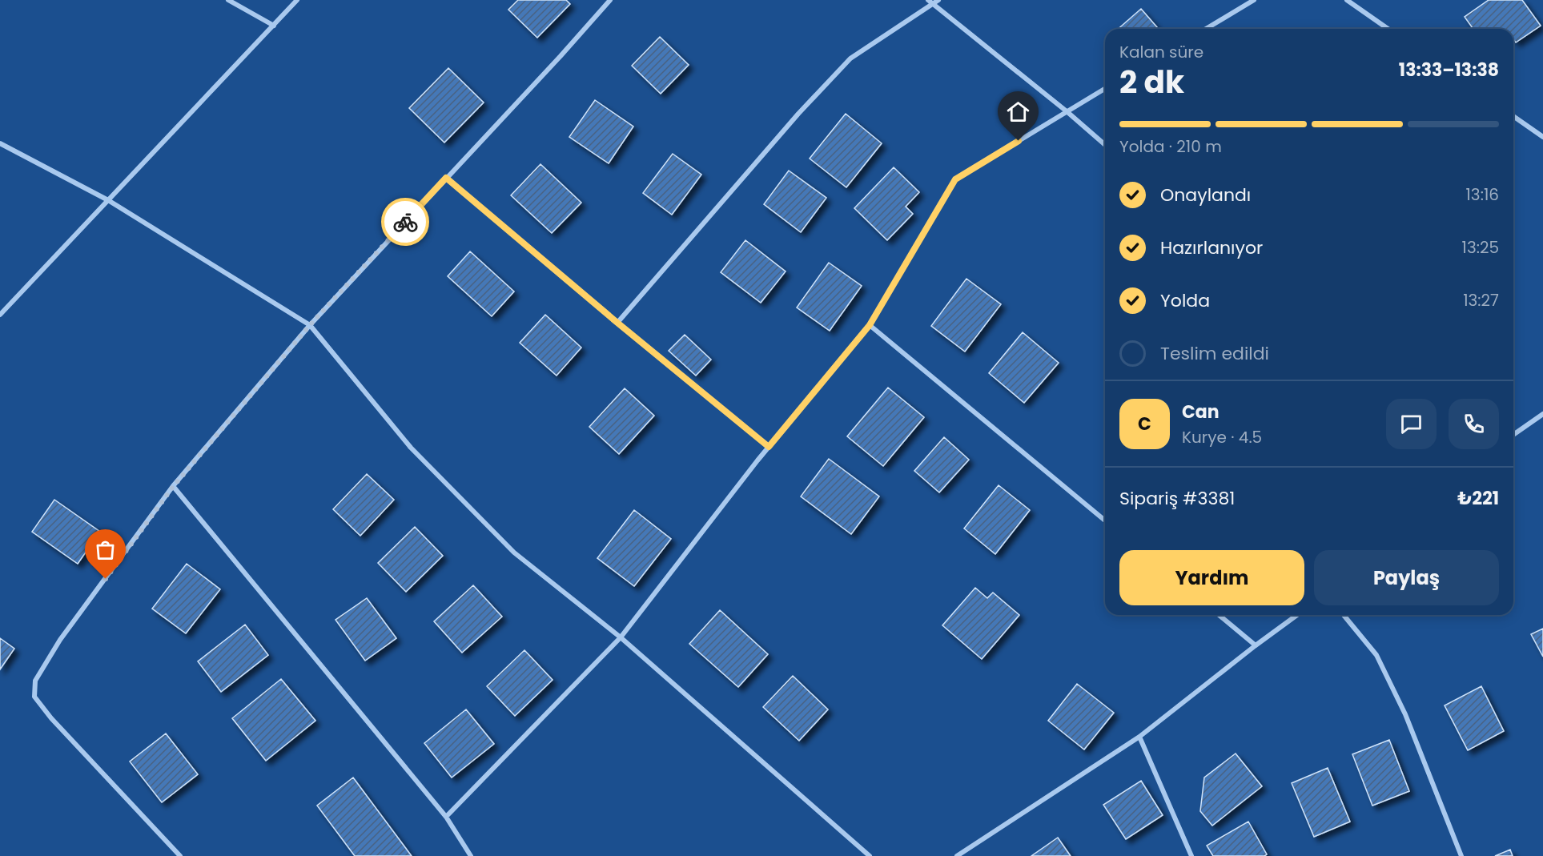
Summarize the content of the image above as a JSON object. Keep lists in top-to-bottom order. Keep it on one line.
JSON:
{"page":{"heading":["2 dk","Kalan süre","13:33–13:38"],"panel":["Can","Kurye · 4.5","Sipariş #3381","₺221"],"bar":"Yolda · 210 m","list":[["Onaylandı","13:16"],["Hazırlanıyor","13:25"],["Yolda","13:27"],"Teslim edildi"],"round":"C","buttons":["Yardım","Paylaş"]}}
